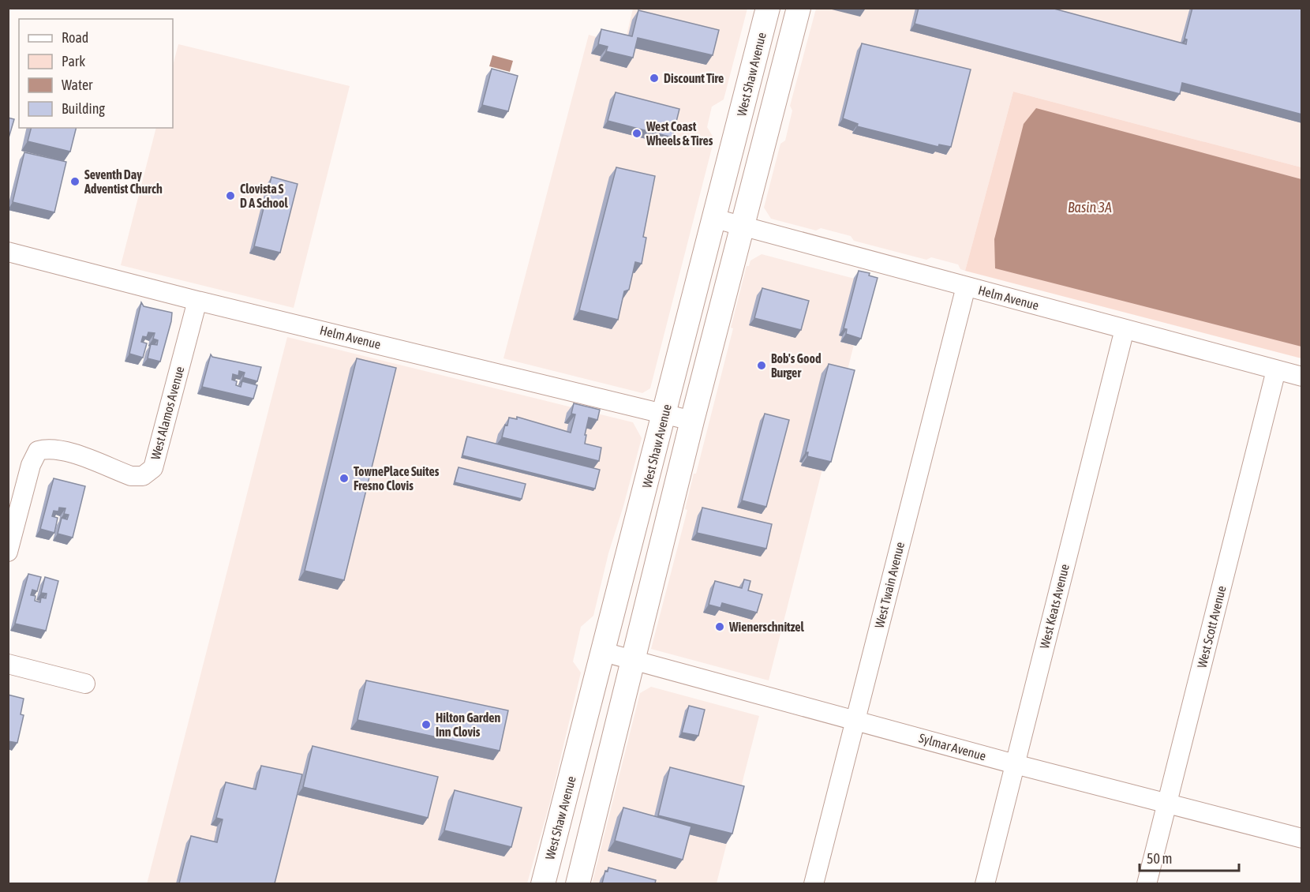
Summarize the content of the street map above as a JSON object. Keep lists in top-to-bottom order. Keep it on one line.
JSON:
{"streets":{"main road":["West Shaw Avenue"],"street":["Helm Avenue","West Alamos Avenue","West Twain Avenue","West Keats Avenue","West Scott Avenue","Sylmar Avenue"]},"crossings":[["West Shaw Avenue","Helm Avenue"],["West Shaw Avenue","Sylmar Avenue"],["Helm Avenue","West Alamos Avenue"],["Helm Avenue","West Twain Avenue"],["Helm Avenue","West Keats Avenue"],["Helm Avenue","West Scott Avenue"],["West Twain Avenue","Sylmar Avenue"],["West Keats Avenue","Sylmar Avenue"],["West Scott Avenue","Sylmar Avenue"]],"water":["Basin 3A"],"places":["Discount Tire","West Coast Wheels & Tires","Seventh Day Adventist Church","Clovista S D A School","Bob's Good Burger","TownePlace Suites Fresno Clovis","Wienerschnitzel","Hilton Garden Inn Clovis"],"legend":["Road","Park","Water","Building"],"scale_bar":"50 m"}
